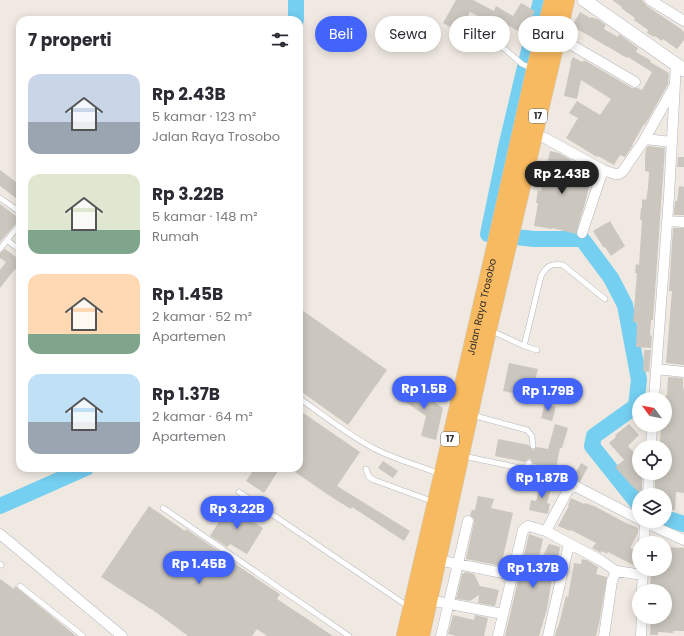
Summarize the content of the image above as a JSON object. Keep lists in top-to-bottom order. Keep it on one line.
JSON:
{"streets":{"highway":["17","Jalan Raya Trosobo"]},"north":"top left","page":{"chip":["Beli","Sewa","Filter","Baru"],"heading":"7 properti","list":[{"name":"Rp 2.43B","note":"5 kamar · 123 m² · Jalan Raya Trosobo"},{"name":"Rp 3.22B","note":"5 kamar · 148 m² · Rumah"},{"name":"Rp 1.45B","note":"2 kamar · 52 m² · Apartemen"},{"name":"Rp 1.37B","note":"2 kamar · 64 m² · Apartemen"}],"price":["Rp 2.43B","Rp 1.5B","Rp 1.79B","Rp 1.87B","Rp 3.22B","Rp 1.45B","Rp 1.37B"],"map_buttons":["+","−"]}}
